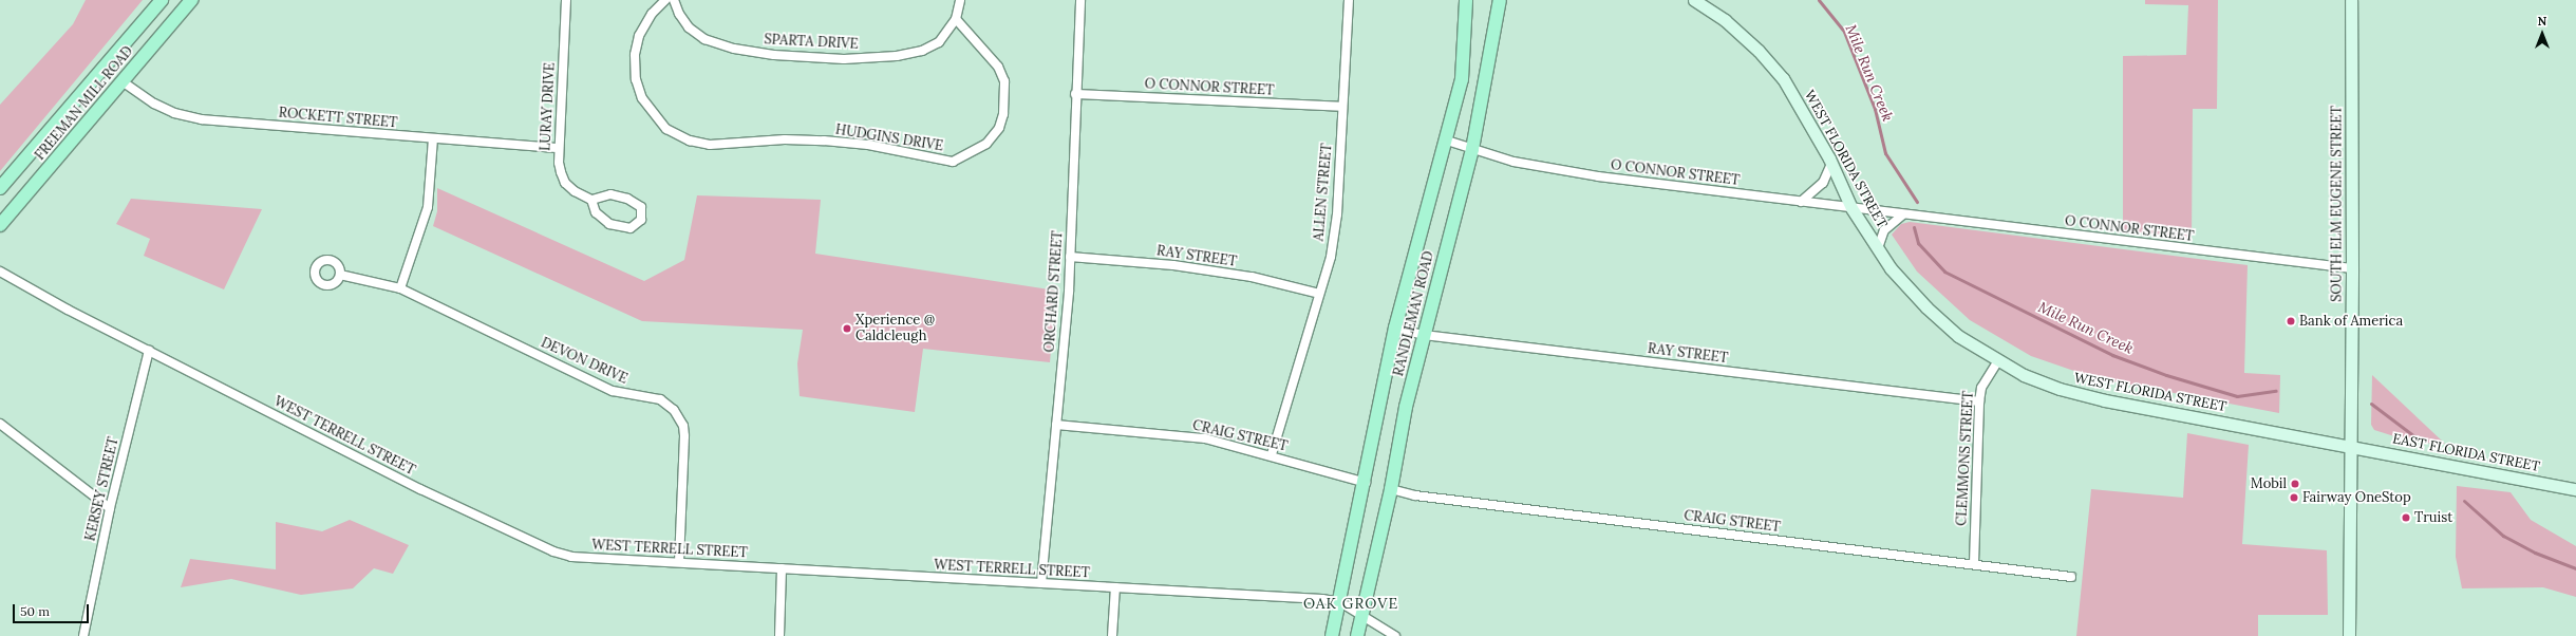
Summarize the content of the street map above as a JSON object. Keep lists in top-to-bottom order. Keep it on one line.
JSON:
{"streets":{"main road":["FREEMAN MILL ROAD","WEST FLORIDA STREET","SOUTH ELM EUGENE STREET","RANDLEMAN ROAD","EAST FLORIDA STREET"],"street":["SPARTA DRIVE","O CONNOR STREET","LURAY DRIVE","ROCKETT STREET","HUDGINS DRIVE","ALLEN STREET","RAY STREET","ORCHARD STREET","DEVON DRIVE","WEST TERRELL STREET","CRAIG STREET","CLEMMONS STREET","KERSEY STREET"]},"crossings":[["SPARTA DRIVE","HUDGINS DRIVE"],["O CONNOR STREET","WEST FLORIDA STREET"],["O CONNOR STREET","ALLEN STREET"],["O CONNOR STREET","SOUTH ELM EUGENE STREET"],["O CONNOR STREET","ORCHARD STREET"],["O CONNOR STREET","RANDLEMAN ROAD"],["FREEMAN MILL ROAD","ROCKETT STREET"],["LURAY DRIVE","ROCKETT STREET"],["WEST FLORIDA STREET","SOUTH ELM EUGENE STREET"],["WEST FLORIDA STREET","EAST FLORIDA STREET"],["WEST FLORIDA STREET","CLEMMONS STREET"],["ALLEN STREET","RAY STREET"],["ALLEN STREET","CRAIG STREET"],["SOUTH ELM EUGENE STREET","EAST FLORIDA STREET"],["RAY STREET","ORCHARD STREET"],["RAY STREET","RANDLEMAN ROAD"],["RAY STREET","CLEMMONS STREET"],["ORCHARD STREET","WEST TERRELL STREET"],["ORCHARD STREET","CRAIG STREET"],["RANDLEMAN ROAD","WEST TERRELL STREET"],["RANDLEMAN ROAD","CRAIG STREET"],["DEVON DRIVE","WEST TERRELL STREET"],["WEST TERRELL STREET","KERSEY STREET"],["CRAIG STREET","CLEMMONS STREET"]],"districts":["OAK GROVE"],"water":["Mile Run Creek"],"places":["Bank of America","Xperience @ Caldcleugh","Mobil","Fairway OneStop","Truist"],"scale_bar":"50 m","north":"top"}
